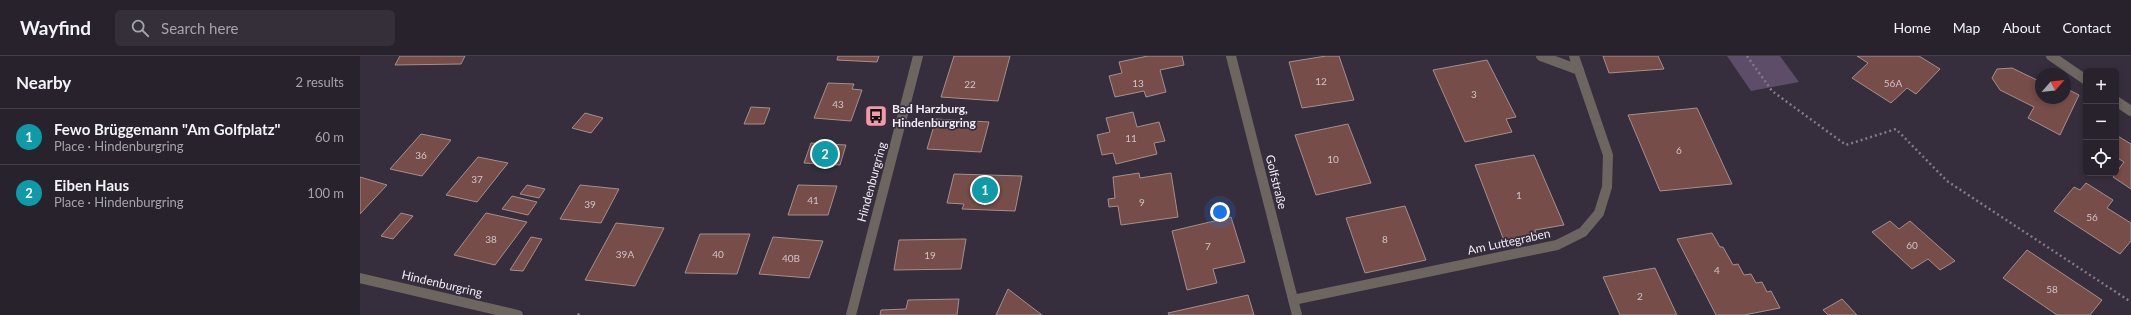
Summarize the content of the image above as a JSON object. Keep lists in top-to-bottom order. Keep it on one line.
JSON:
{"streets":{"street":["Hindenburgring","Golfstraße","Am Luttegraben"]},"crossings":[["Golfstraße","Am Luttegraben"]],"places":{"bus stop":["Bad Harzburg, Hindenburgring"]},"house_numbers":["12","13","56A","22","3","43","11","6","36","10","37","1","41","9","39","56","38","8","60","7","39A","40","19","40B","4","58","2"],"north":"top right","page":{"header":"Wayfind","search":"Search here","nav":["Home","Map","About","Contact"],"heading":["Nearby","2 results"],"map_buttons":["+","−"],"list":[{"mark":"1","name":"Fewo Brüggemann \"Am Golfplatz\"","note":"Place · Hindenburgring","value":"60 m"},{"mark":"2","name":"Eiben Haus","note":"Place · Hindenburgring","value":"100 m"}],"pins":["2","1"]}}
